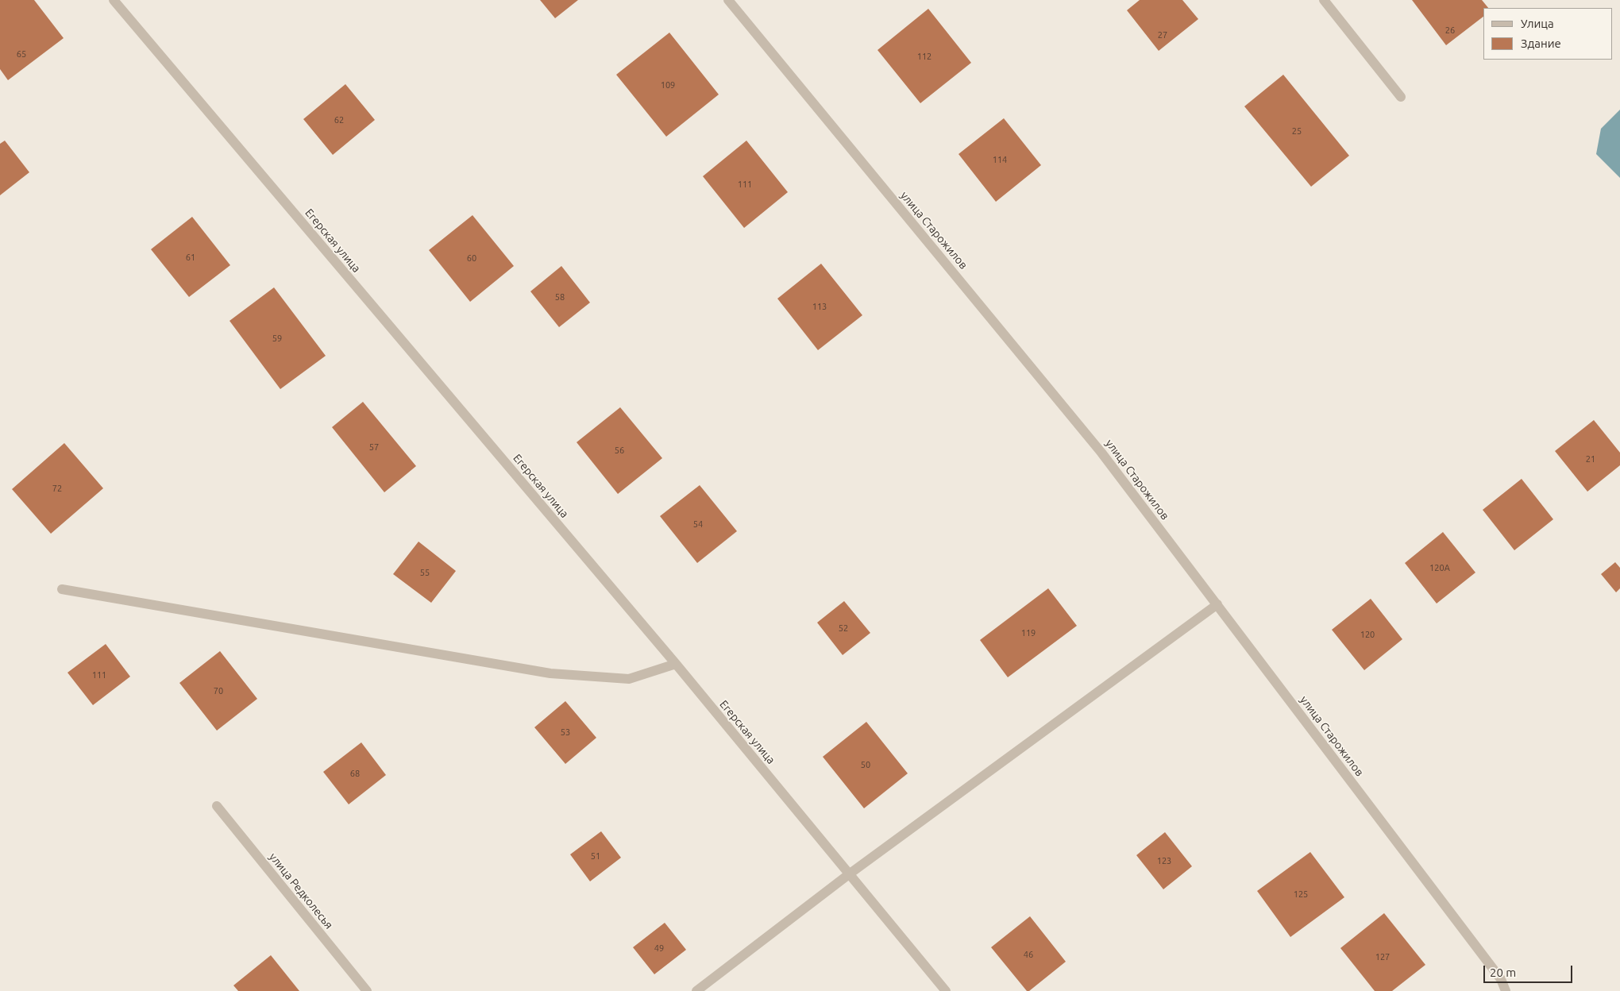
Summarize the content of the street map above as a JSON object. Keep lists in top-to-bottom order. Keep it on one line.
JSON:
{"streets":{"street":["улица Старожилов","Егерская улица","улица Редколесья"]},"house_numbers":["26","27","65","112","109","62","25","114","111","61","60","58","113","59","57","56","21","72","54","120А","55","52","119","120","111","70","53","50","68","51","123","125","49","46","127"],"legend":["Улица","Здание"],"scale_bar":"20 m"}
